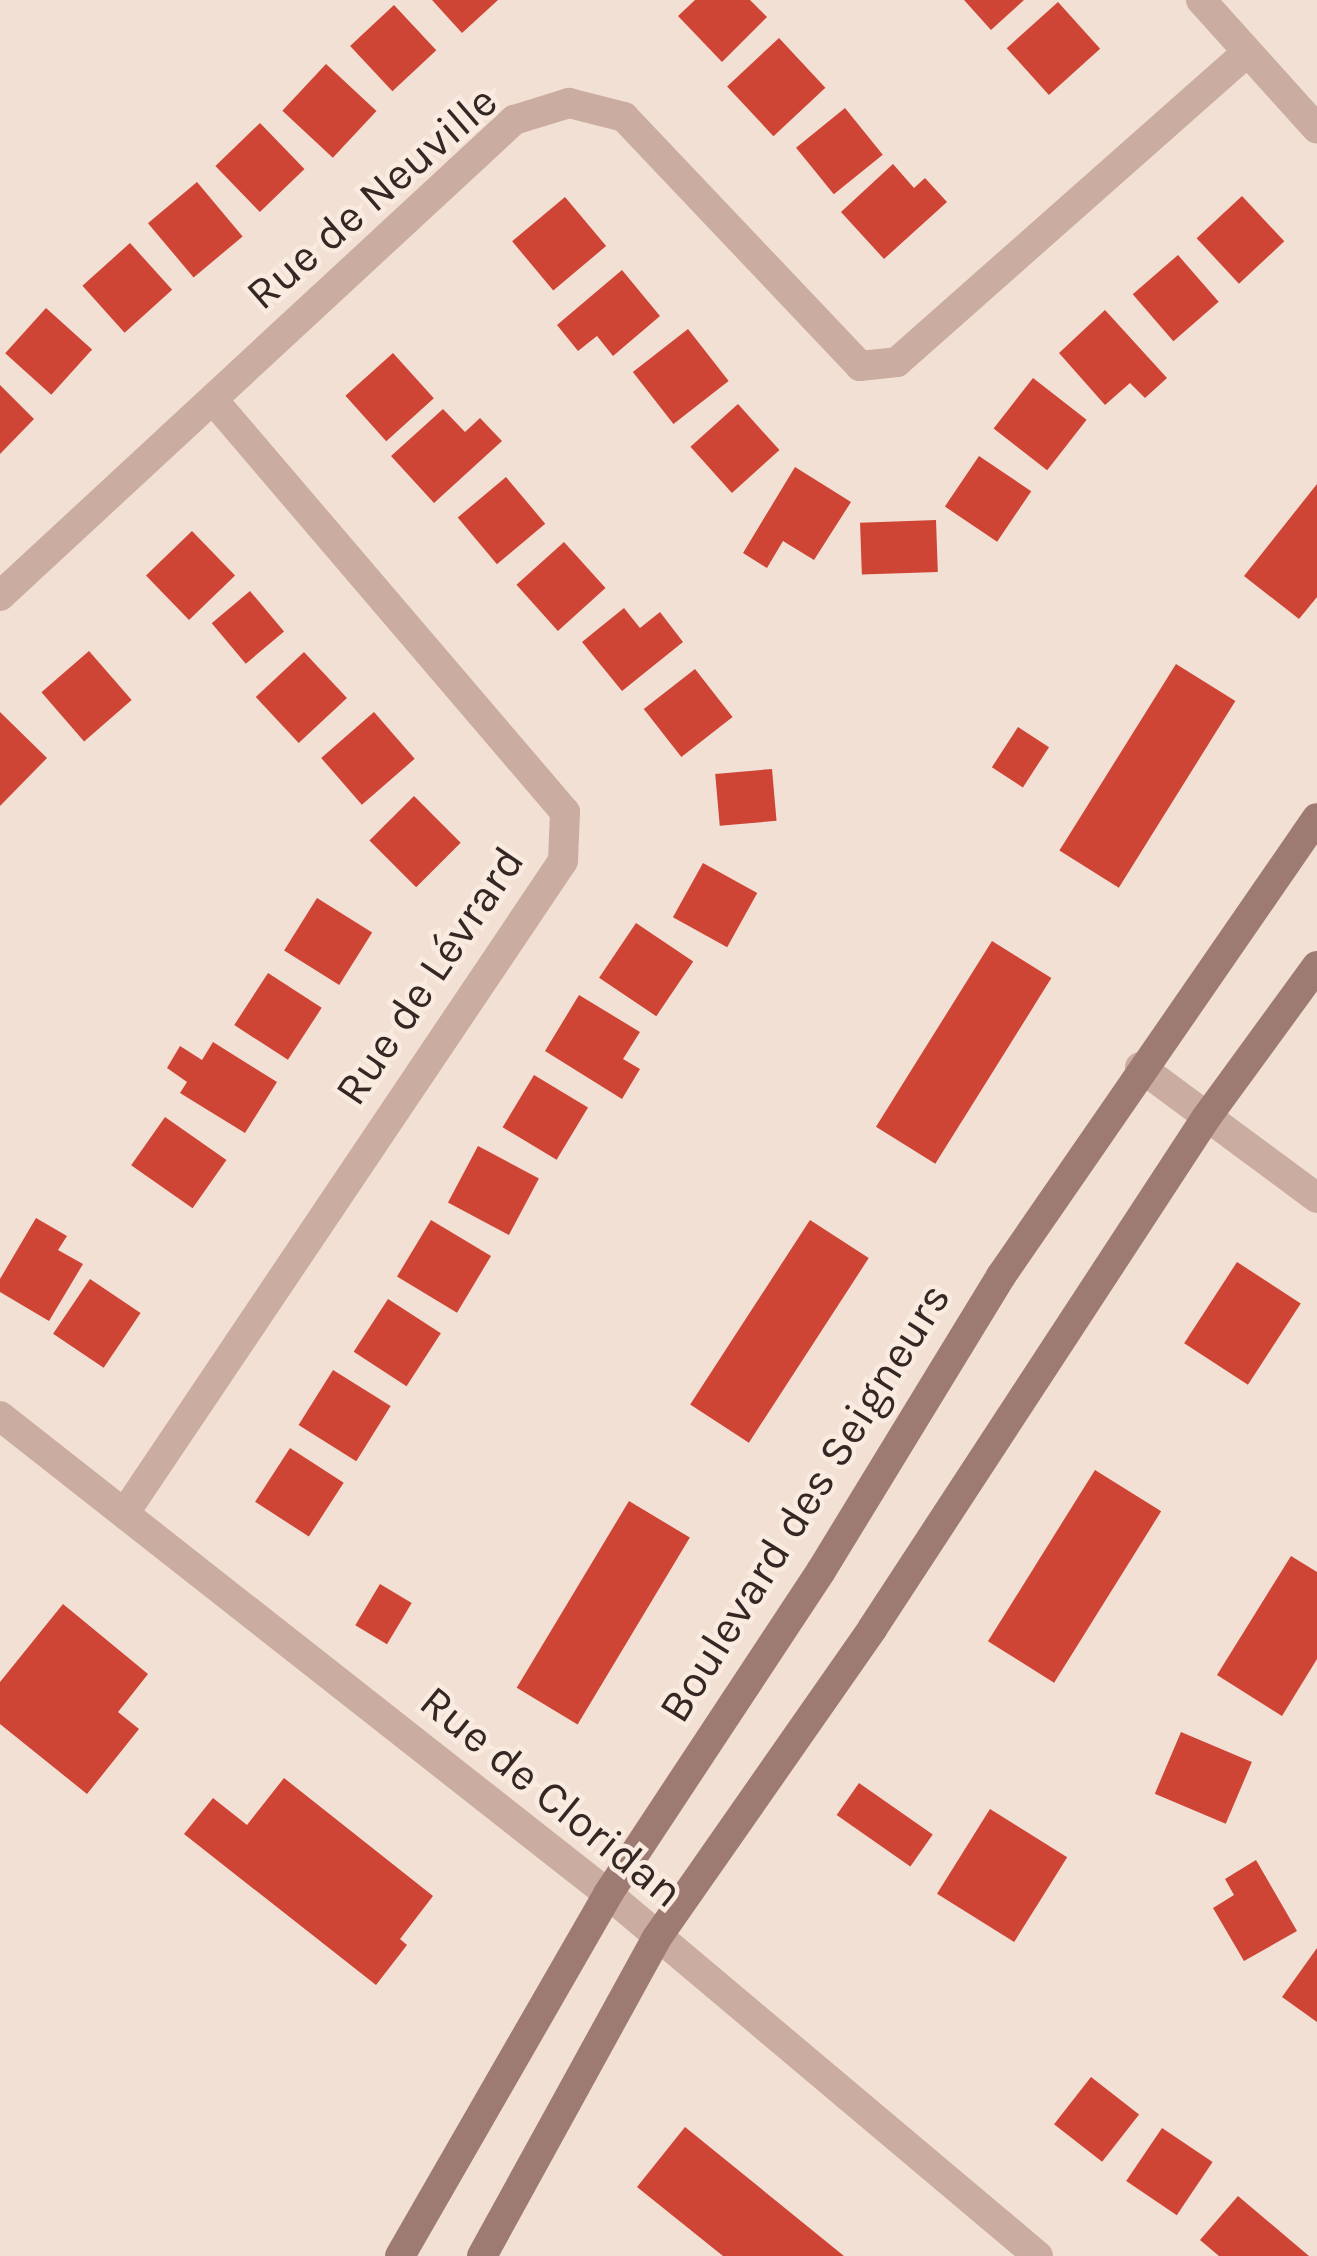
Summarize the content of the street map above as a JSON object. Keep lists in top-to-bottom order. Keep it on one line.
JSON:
{"streets":{"street":["Rue de Neuville","Rue de Lévrard","Boulevard des Seigneurs","Rue de Cloridan"]},"crossings":[["Rue de Neuville","Rue de Lévrard"],["Rue de Lévrard","Rue de Cloridan"],["Boulevard des Seigneurs","Rue de Cloridan"]]}
